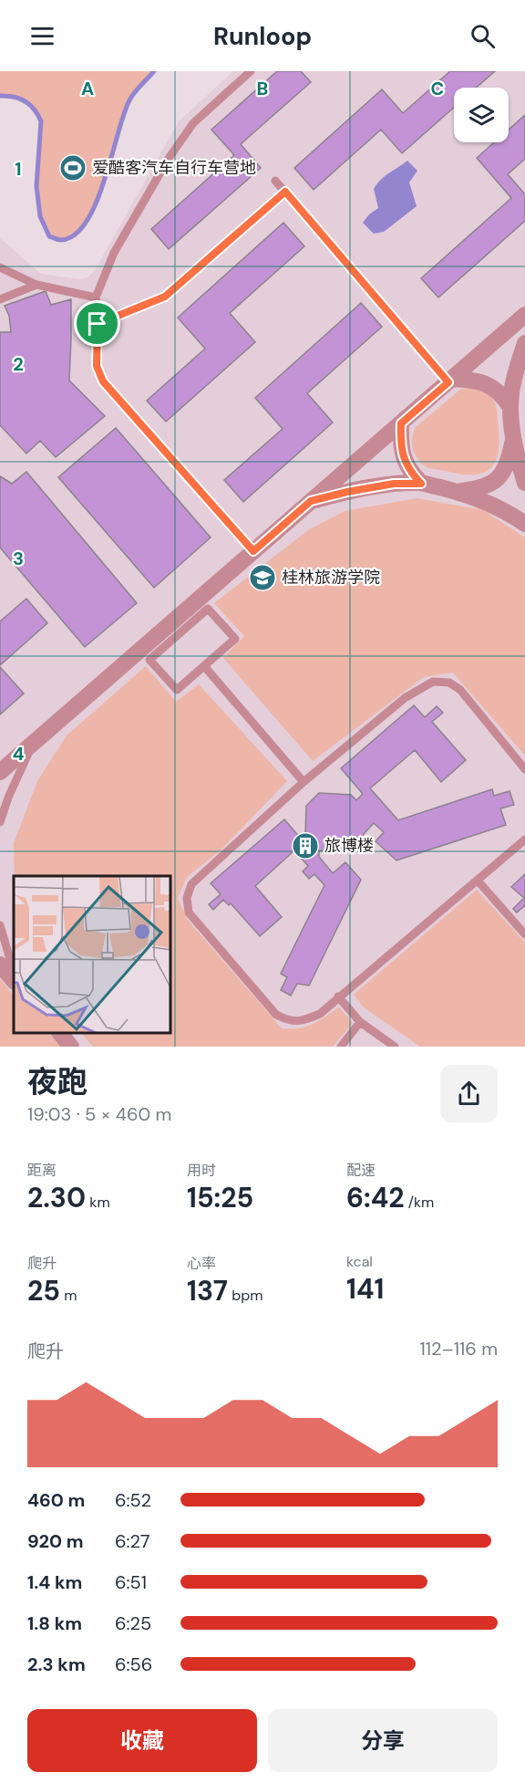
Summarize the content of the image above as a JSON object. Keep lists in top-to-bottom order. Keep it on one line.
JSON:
{"places":{"sports":["爱酷客汽车自行车营地"],"school or university":["桂林旅游学院"],"building":["旅博楼"]},"page":{"header":"Runloop","heading":["夜跑","19:03 · 5 × 460 m"],"stats":[["距离","2.30 km"],["用时","15:25"],["配速","6:42 /km"],["爬升","25 m"],["心率","137 bpm"],["kcal","141"]],"chart":["爬升","112–116 m"],"list":[{"name":"460 m","note":"6:52"},{"name":"920 m","note":"6:27"},{"name":"1.4 km","note":"6:51"},{"name":"1.8 km","note":"6:25"},{"name":"2.3 km","note":"6:56"}],"buttons":["收藏","分享"]},"grid":{"columns":["A","B","C"],"rows":["1","2","3","4"]}}
